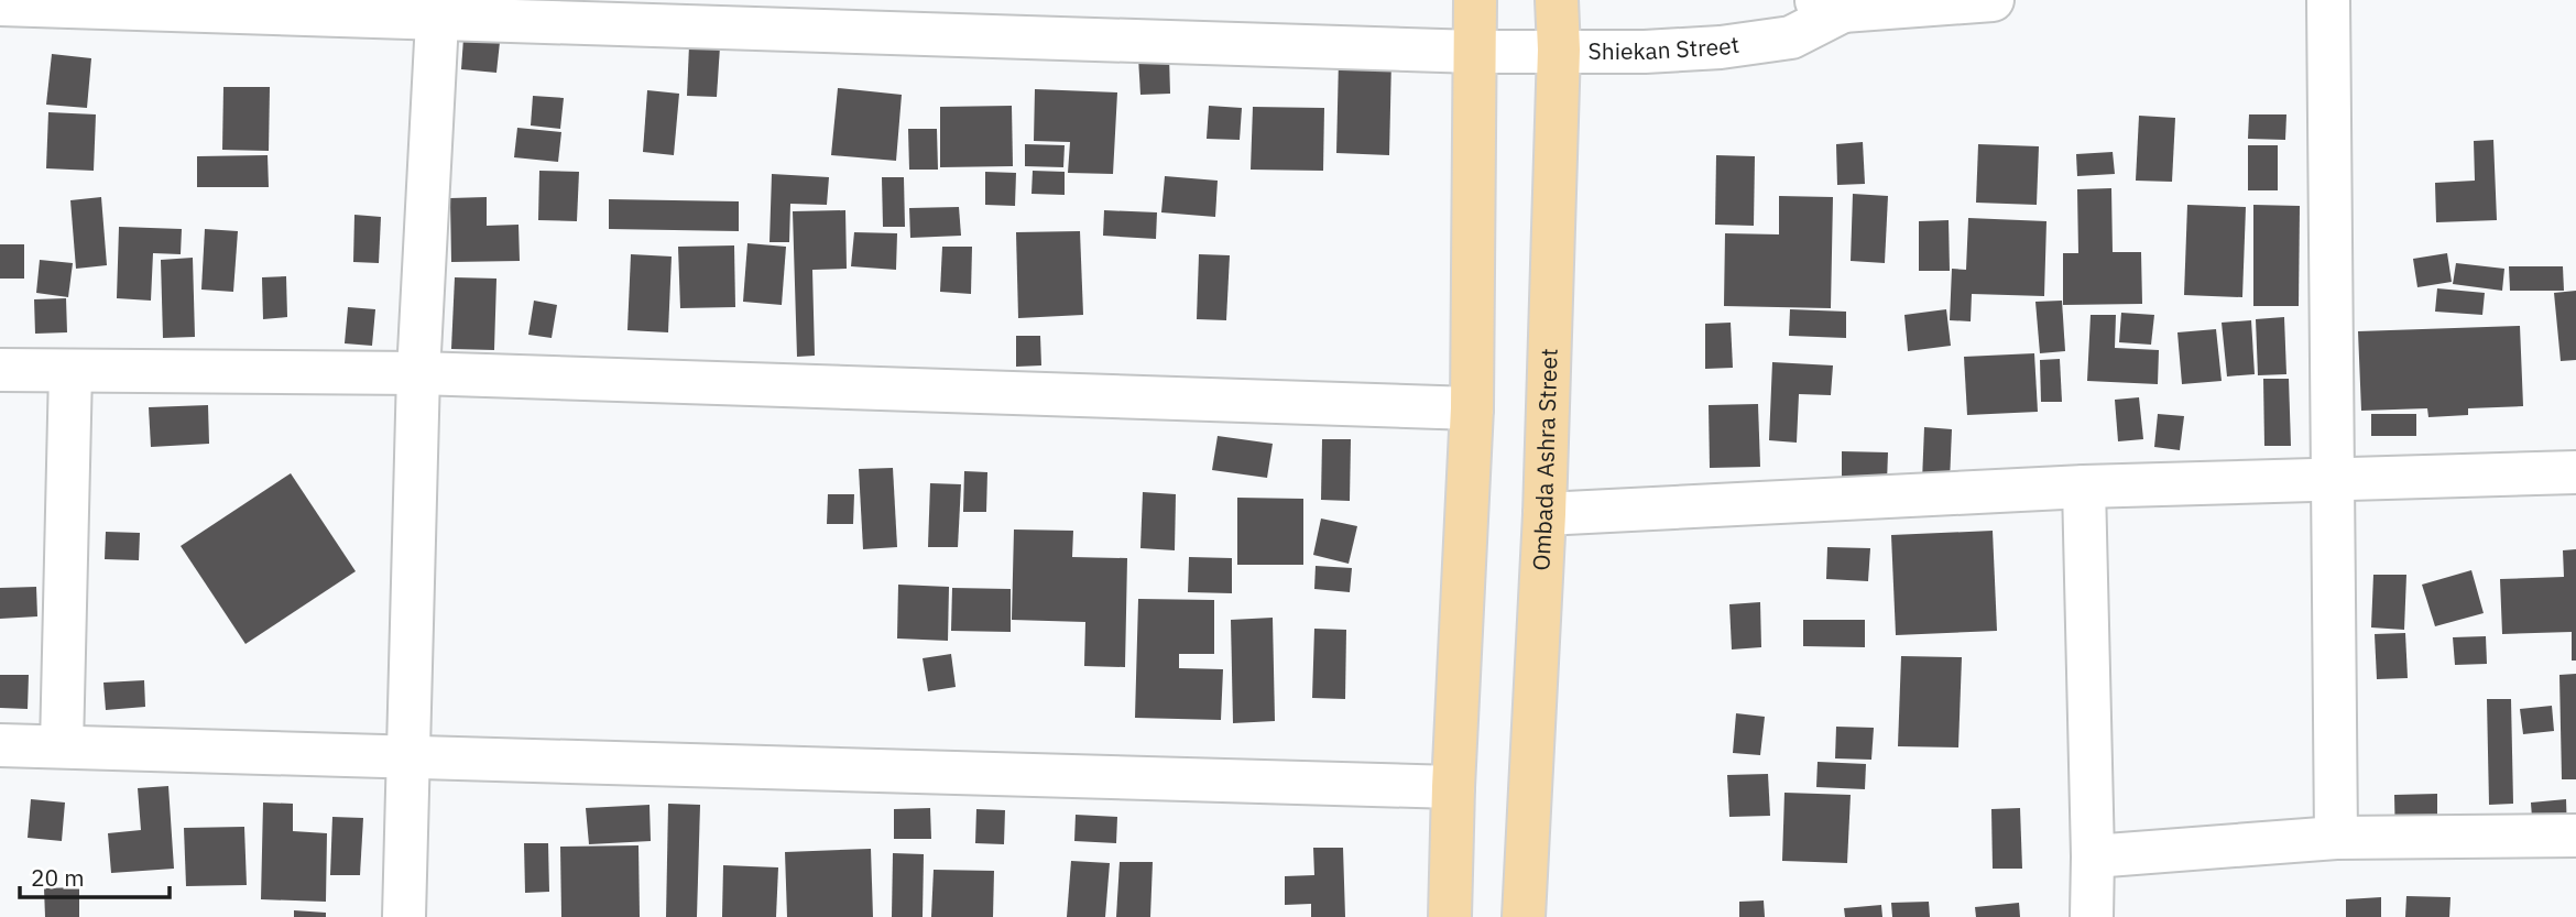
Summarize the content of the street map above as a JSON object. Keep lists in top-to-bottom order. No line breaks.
{"streets":{"main road":["Ombada Ashra Street"],"street":["Shiekan Street"]},"crossings":[["Shiekan Street","Ombada Ashra Street"]],"scale_bar":"20 m"}
